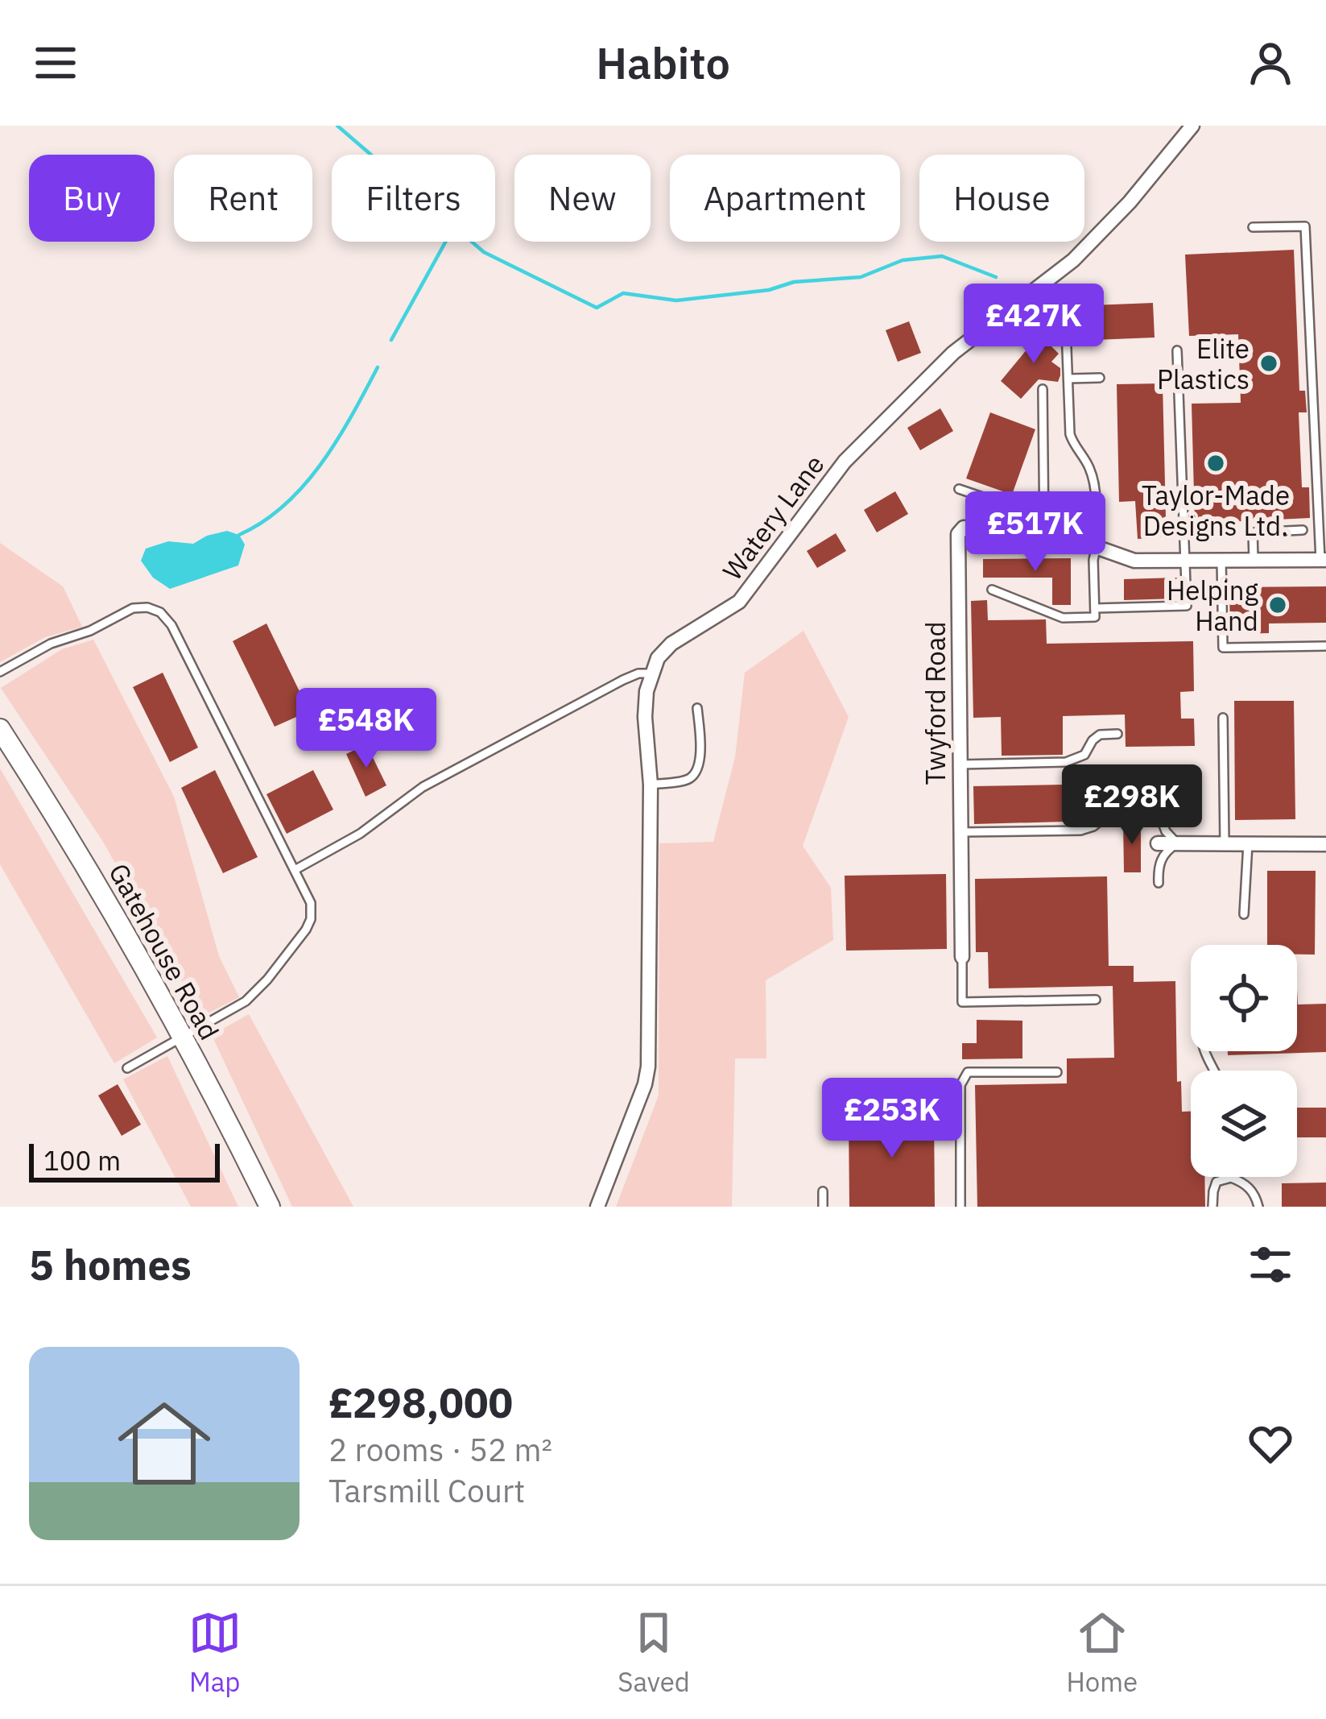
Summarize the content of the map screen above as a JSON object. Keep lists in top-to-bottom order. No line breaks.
{"streets":{"main road":["Gatehouse Road"],"street":["Watery Lane","Twyford Road"]},"places":["Elite Plastics","Taylor-Made Designs Ltd.","Helping Hand"],"scale_bar":"100 m","page":{"header":"Habito","chip":["Buy","Rent","Filters","New","Apartment","House"],"price":["£427K","£517K","£548K","£298K","£253K"],"scale":"100 m","heading":"5 homes","list":[{"name":"£298,000","note":"2 rooms · 52 m² · Tarsmill Court"}],"tabs":["Map","Saved","Home"]}}
